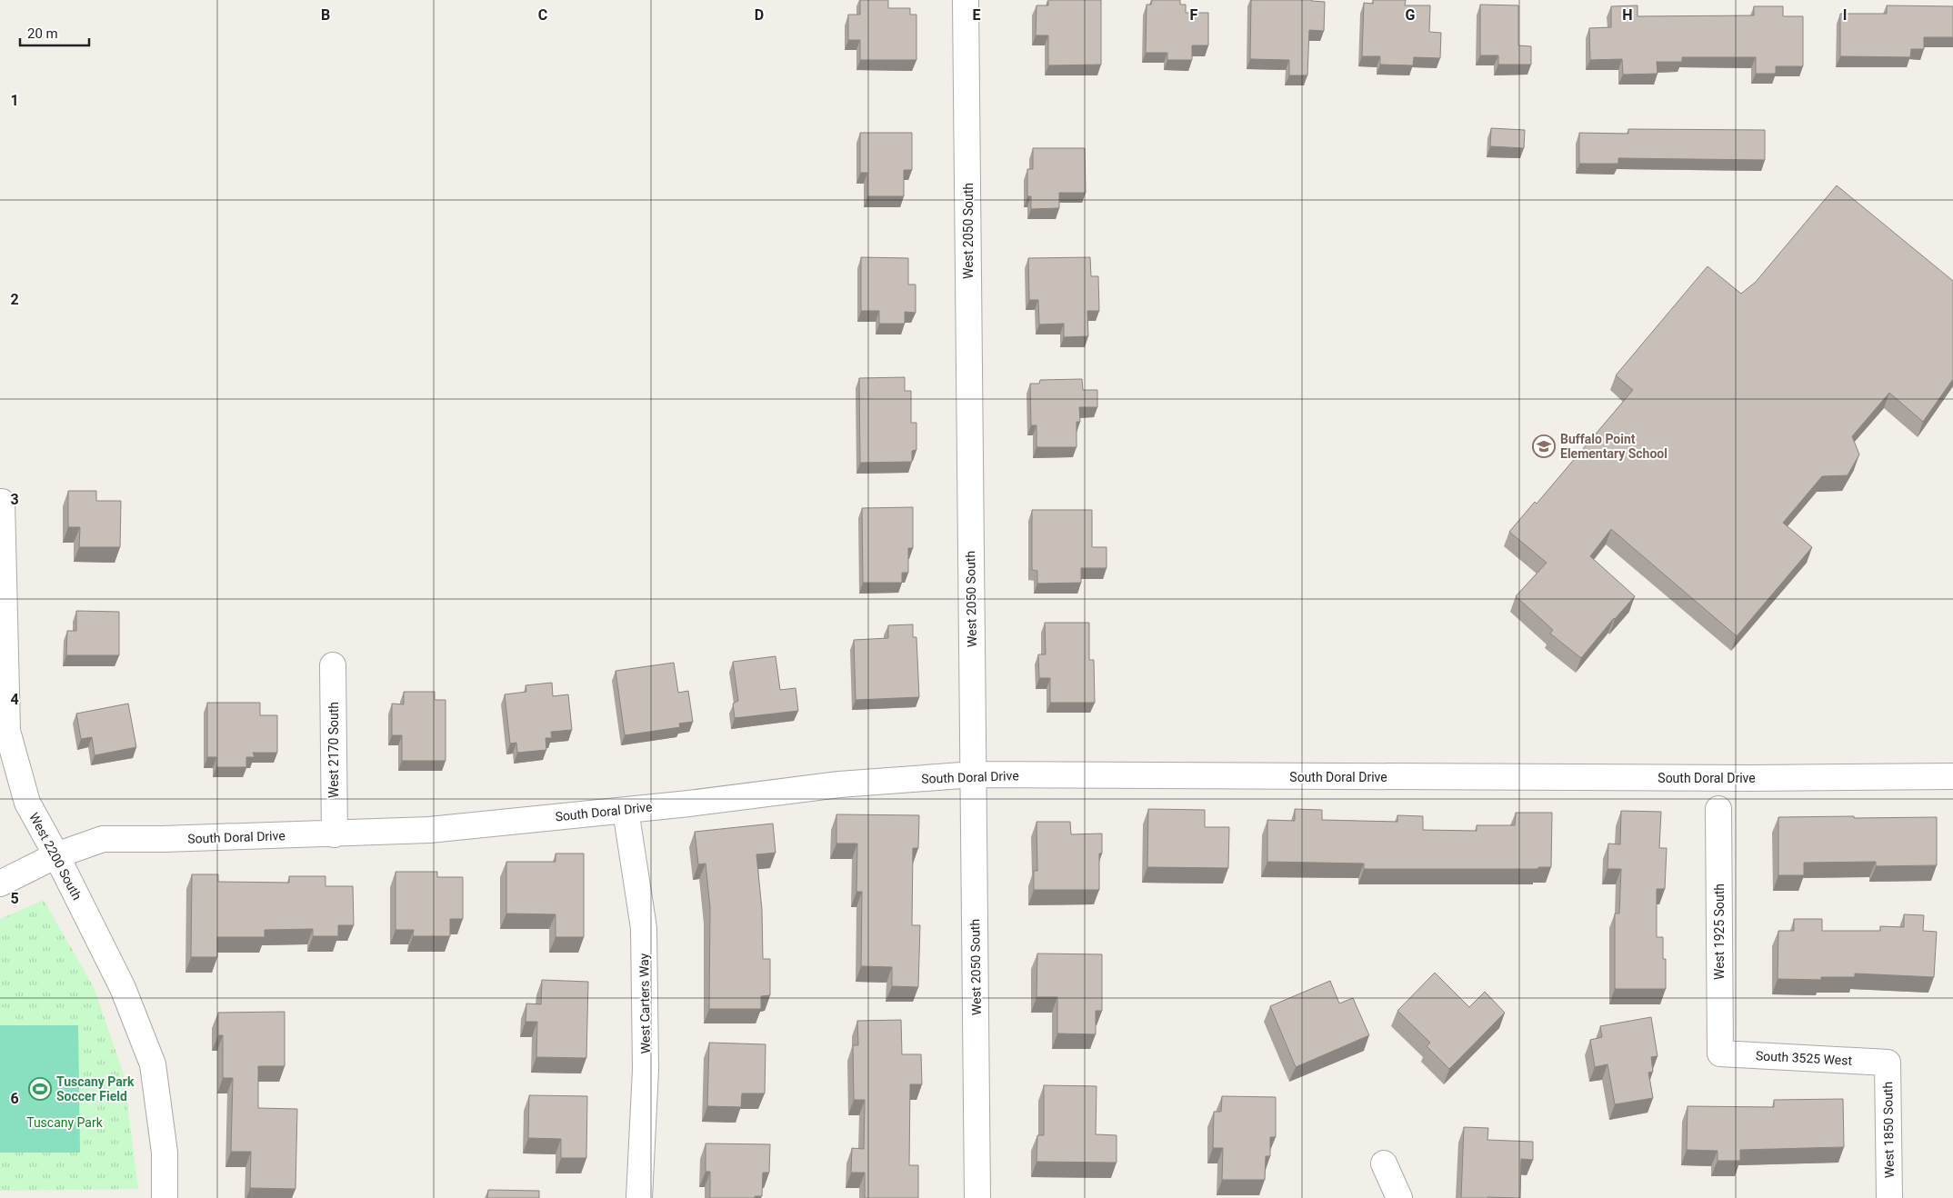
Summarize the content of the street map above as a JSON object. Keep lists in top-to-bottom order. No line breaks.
{"streets":{"street":["West 2050 South","West 2170 South","South Doral Drive","West 2200 South","West 1925 South","West Carters Way","South 3525 West","West 1850 South"]},"crossings":[["West 2050 South","South Doral Drive"],["West 2170 South","South Doral Drive"],["South Doral Drive","West 2200 South"],["South Doral Drive","West Carters Way"],["West 1925 South","South 3525 West"],["South 3525 West","West 1850 South"]],"parks":["Tuscany Park"],"places":{"school or university":["Buffalo Point Elementary School"],"sports":["Tuscany Park Soccer Field"]},"scale_bar":"20 m","grid":{"columns":["B","C","D","E","F","G","H","I"],"rows":["1","2","3","4","5","6"]}}
